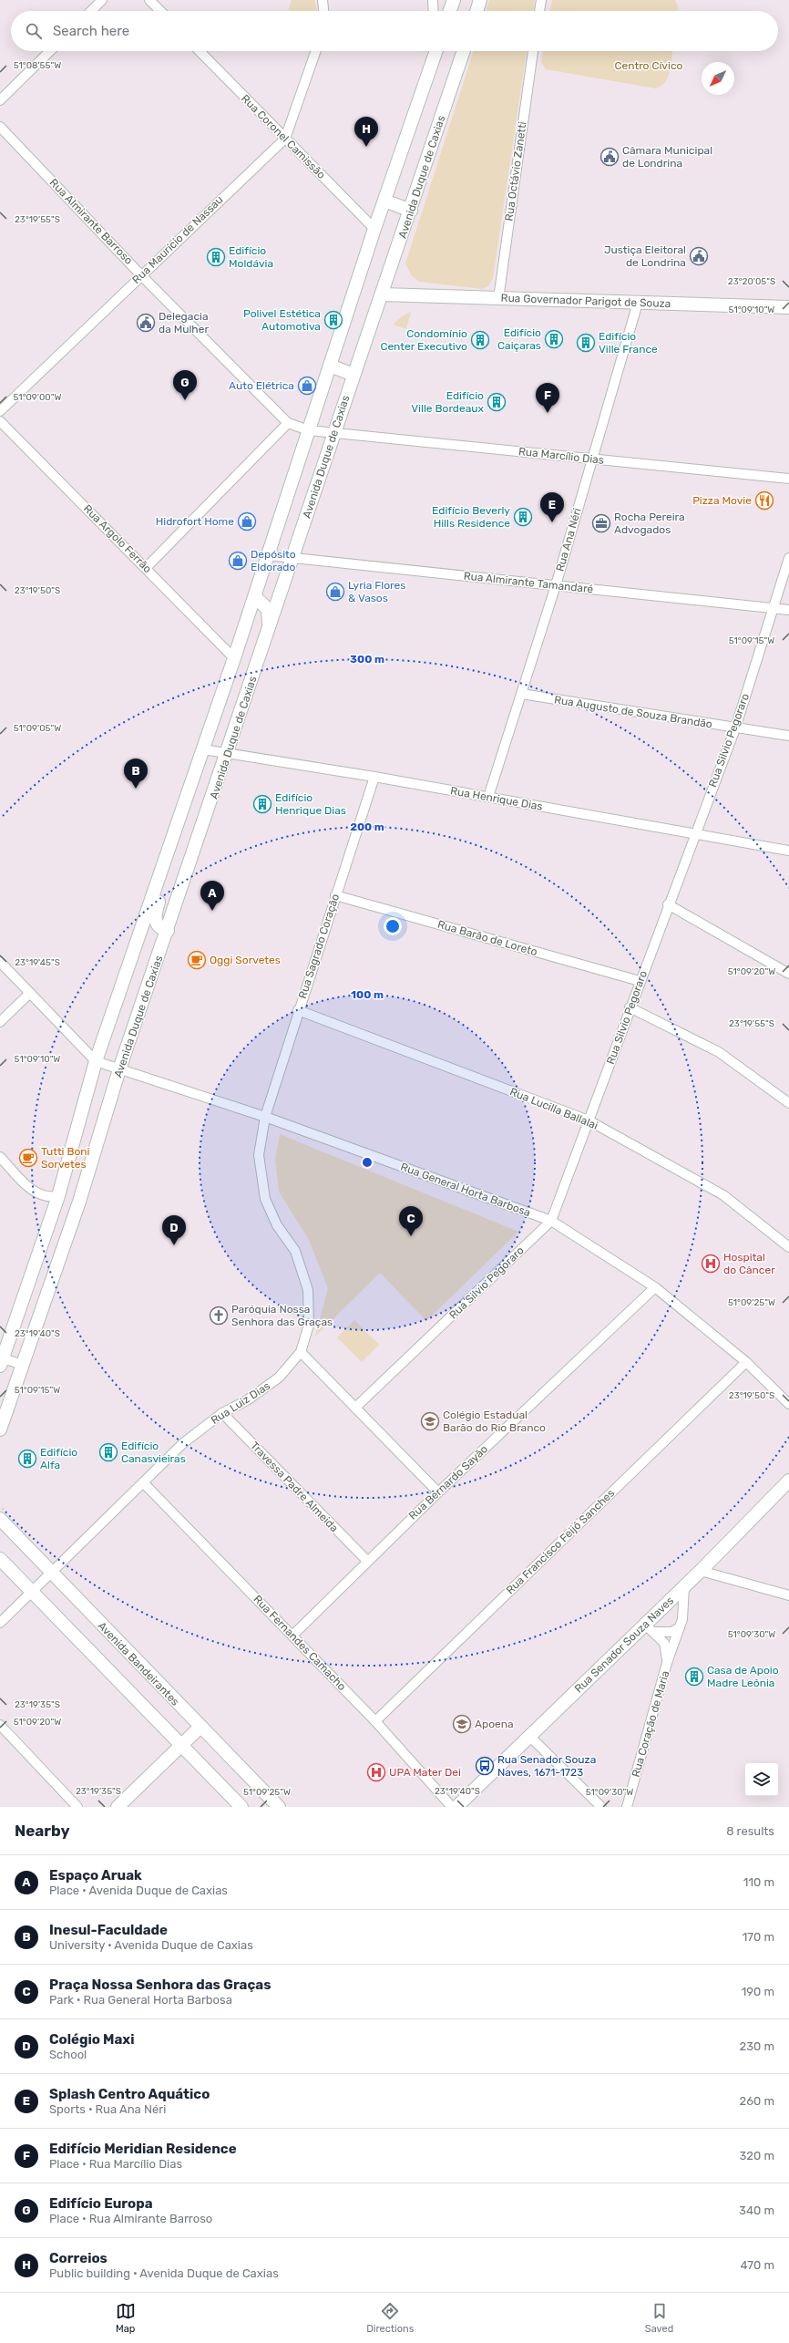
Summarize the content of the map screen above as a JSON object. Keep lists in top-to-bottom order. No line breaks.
{"streets":{"main road":["Avenida Duque de Caxias","Rua Governador Parigot de Souza","Rua Senador Souza Naves","Avenida Bandeirantes"],"street":["Rua Coronel Camissão","Rua Octávio Zanetti","Rua Almirante Barroso","Rua Maurício de Nassau","Rua Marcílio Dias","Rua Argolo Ferrão","Rua Ana Néri","Rua Almirante Tamandaré","Rua Augusto de Souza Brandão","Rua Silvio Pegoraro","Rua Henrique Dias","Rua Barão de Loreto","Rua Sagrado Coração","Rua Lucilla Ballalai","Rua General Horta Barbosa","Rua Luiz Dias","Rua Bernardo Sayão","Travessa Padre Almeida","Rua Francisco Feijó Sanches","Rua Fernandes Camacho","Rua Coração de Maria"]},"crossings":[["Rua Coronel Camissão","Rua Maurício de Nassau"],["Rua Octávio Zanetti","Rua Governador Parigot de Souza"],["Avenida Duque de Caxias","Rua Almirante Barroso"],["Avenida Duque de Caxias","Rua Governador Parigot de Souza"],["Avenida Duque de Caxias","Rua Marcílio Dias"],["Avenida Duque de Caxias","Rua Almirante Tamandaré"],["Avenida Duque de Caxias","Rua Henrique Dias"],["Avenida Duque de Caxias","Rua General Horta Barbosa"],["Rua Almirante Barroso","Rua Maurício de Nassau"],["Rua Almirante Barroso","Rua Marcílio Dias"],["Rua Governador Parigot de Souza","Rua Ana Néri"],["Rua Marcílio Dias","Rua Ana Néri"],["Rua Ana Néri","Rua Almirante Tamandaré"],["Rua Ana Néri","Rua Augusto de Souza Brandão"],["Rua Ana Néri","Rua Henrique Dias"],["Rua Almirante Tamandaré","Rua Silvio Pegoraro"],["Rua Augusto de Souza Brandão","Rua Silvio Pegoraro"],["Rua Silvio Pegoraro","Rua Henrique Dias"],["Rua Silvio Pegoraro","Rua Barão de Loreto"],["Rua Silvio Pegoraro","Rua Lucilla Ballalai"],["Rua Silvio Pegoraro","Rua General Horta Barbosa"],["Rua Henrique Dias","Rua Sagrado Coração"],["Rua Barão de Loreto","Rua Sagrado Coração"],["Rua Sagrado Coração","Rua Lucilla Ballalai"],["Rua Sagrado Coração","Rua General Horta Barbosa"],["Rua Sagrado Coração","Rua Luiz Dias"],["Rua General Horta Barbosa","Rua Luiz Dias"],["Rua General Horta Barbosa","Rua Bernardo Sayão"],["Rua General Horta Barbosa","Rua Francisco Feijó Sanches"],["Rua Luiz Dias","Travessa Padre Almeida"],["Rua Luiz Dias","Rua Fernandes Camacho"],["Rua Luiz Dias","Avenida Bandeirantes"],["Rua Bernardo Sayão","Travessa Padre Almeida"],["Rua Bernardo Sayão","Rua Fernandes Camacho"],["Rua Francisco Feijó Sanches","Rua Fernandes Camacho"],["Rua Senador Souza Naves","Rua Coração de Maria"]],"parks":["Centro Cívico"],"places":{"public building":["Câmara Municipal de Londrina","Justiça Eleitoral de Londrina","Delegacia da Mulher"],"building":["Edifício Moldávia","Polivel Estética Automotiva","Edifício Caiçaras","Condomínio Center Executivo","Edifício Ville France","Edifício Ville Bordeaux","Edifício Beverly Hills Residence","Edifício Henrique Dias","Edifício Canasvieiras","Edifício Alfa","Casa de Apoio Madre Leônia"],"shop":["Auto Elétrica","Hidrofort Home","Depósito Eldorado","Lyria Flores & Vasos"],"restaurant":["Pizza Movie"],"office":["Rocha Pereira Advogados"],"cafe":["Oggi Sorvetes","Tutti Boni Sorvetes"],"hospital":["Hospital do Câncer","UPA Mater Dei"],"church":["Paróquia Nossa Senhora das Graças"],"school or university":["Colégio Estadual Barão do Rio Branco","Apoena"],"bus stop":["Rua Senador Souza Naves, 1671-1723"]},"north":"bottom left","page":{"search":"Search here","pins":["H","G","F","E","B","A","C","D"],"heading":["Nearby","8 results"],"list":[{"mark":"A","name":"Espaço Aruak","note":"Place · Avenida Duque de Caxias","value":"110 m"},{"mark":"B","name":"Inesul-Faculdade","note":"University · Avenida Duque de Caxias","value":"170 m"},{"mark":"C","name":"Praça Nossa Senhora das Graças","note":"Park · Rua General Horta Barbosa","value":"190 m"},{"mark":"D","name":"Colégio Maxi","note":"School","value":"230 m"},{"mark":"E","name":"Splash Centro Aquático","note":"Sports · Rua Ana Néri","value":"260 m"},{"mark":"F","name":"Edifício Meridian Residence","note":"Place · Rua Marcílio Dias","value":"320 m"},{"mark":"G","name":"Edifício Europa","note":"Place · Rua Almirante Barroso","value":"340 m"},{"mark":"H","name":"Correios","note":"Public building · Avenida Duque de Caxias","value":"470 m"}],"nav":["Map","Directions","Saved"]},"coordinates":["51°08'55\"W","23°19'55\"S","23°20'05\"S","51°09'10\"W","51°09'00\"W","23°19'50\"S","51°09'15\"W","51°09'05\"W","23°19'45\"S","51°09'20\"W","51°09'25\"W","23°19'40\"S","51°09'30\"W","23°19'35\"S"],"rings":["300 m","200 m","100 m"]}
